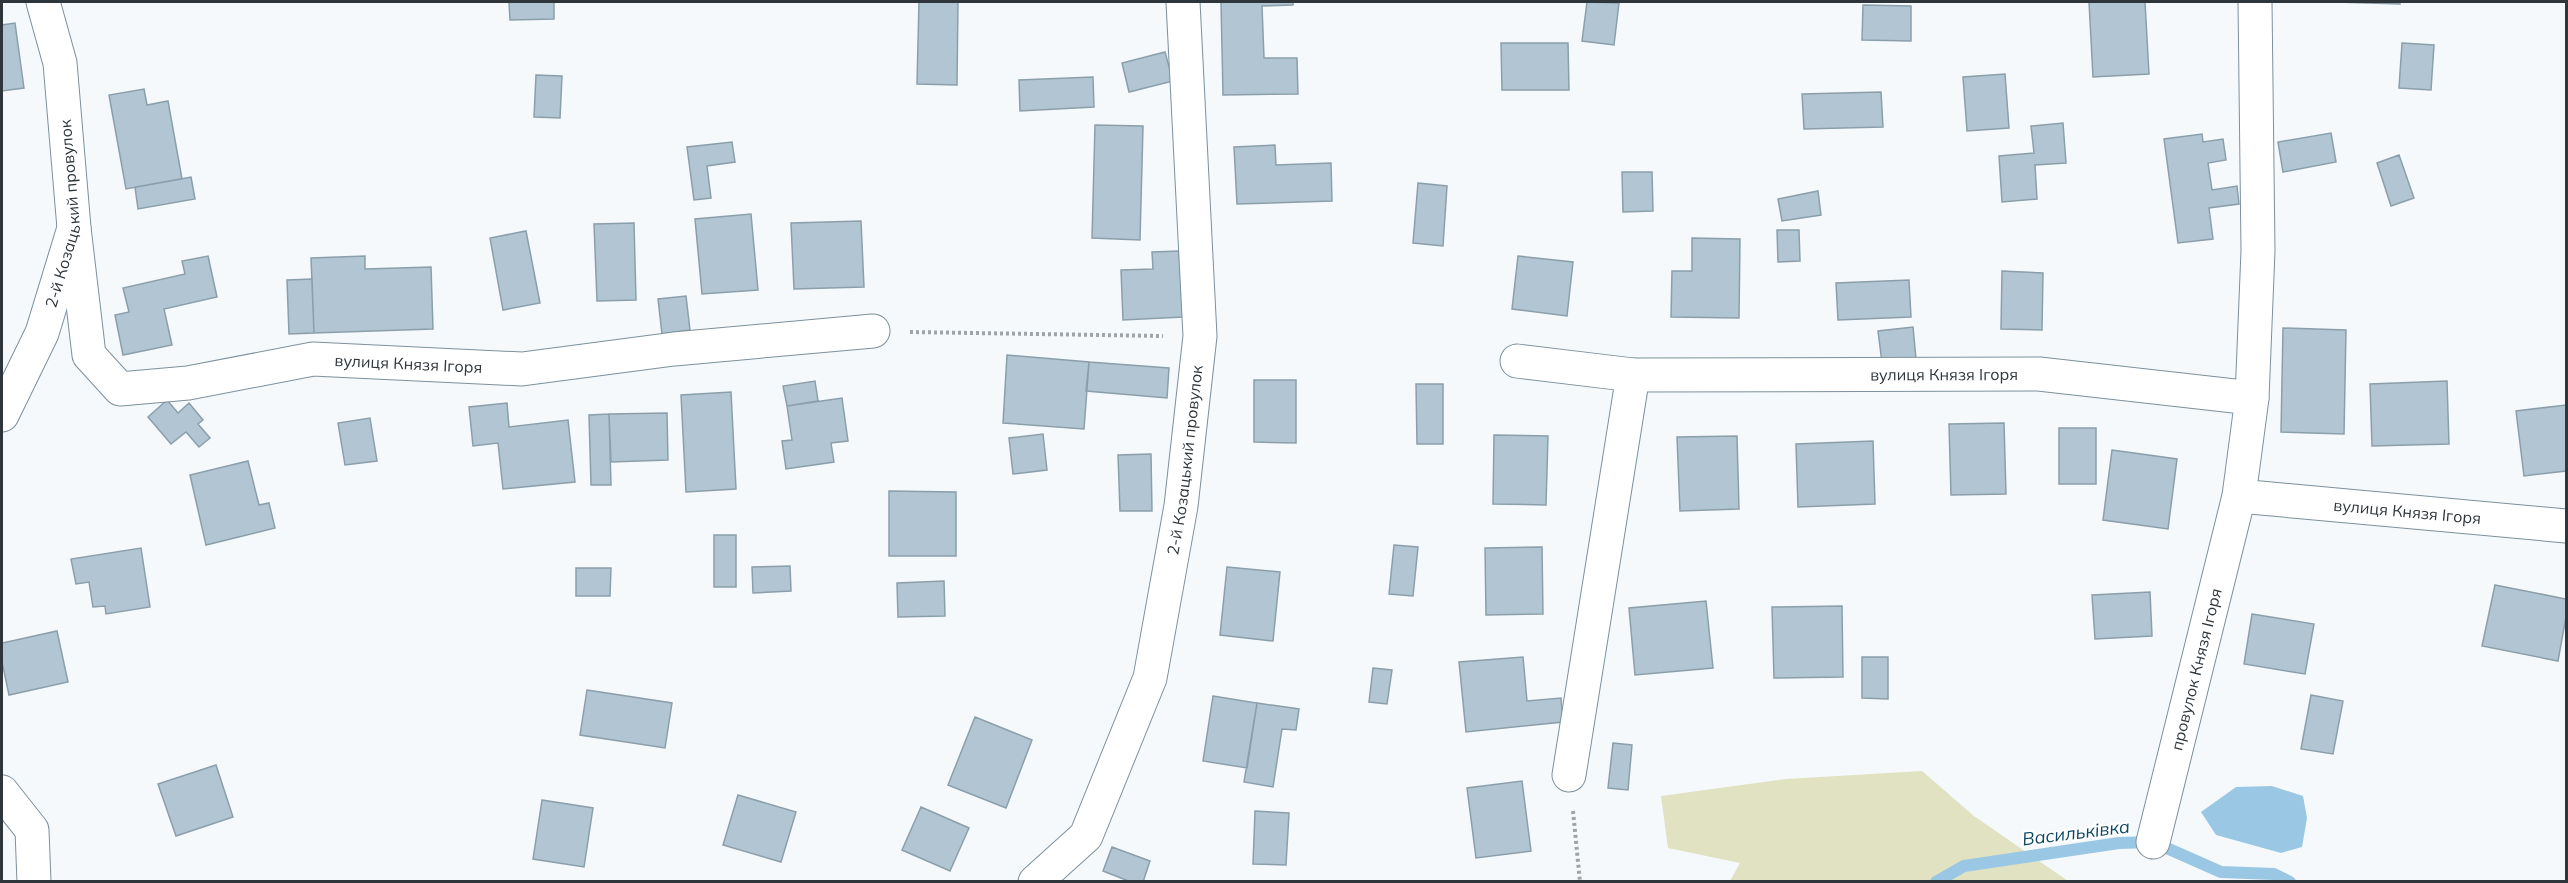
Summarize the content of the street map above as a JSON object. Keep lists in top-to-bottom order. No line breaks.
{"streets":{"street":["2-й Козацький провулок","вулиця Князя Ігоря","провулок Князя Ігоря"]},"crossings":[["2-й Козацький провулок","вулиця Князя Ігоря"],["вулиця Князя Ігоря","провулок Князя Ігоря"]],"water":["Васильківка"]}
